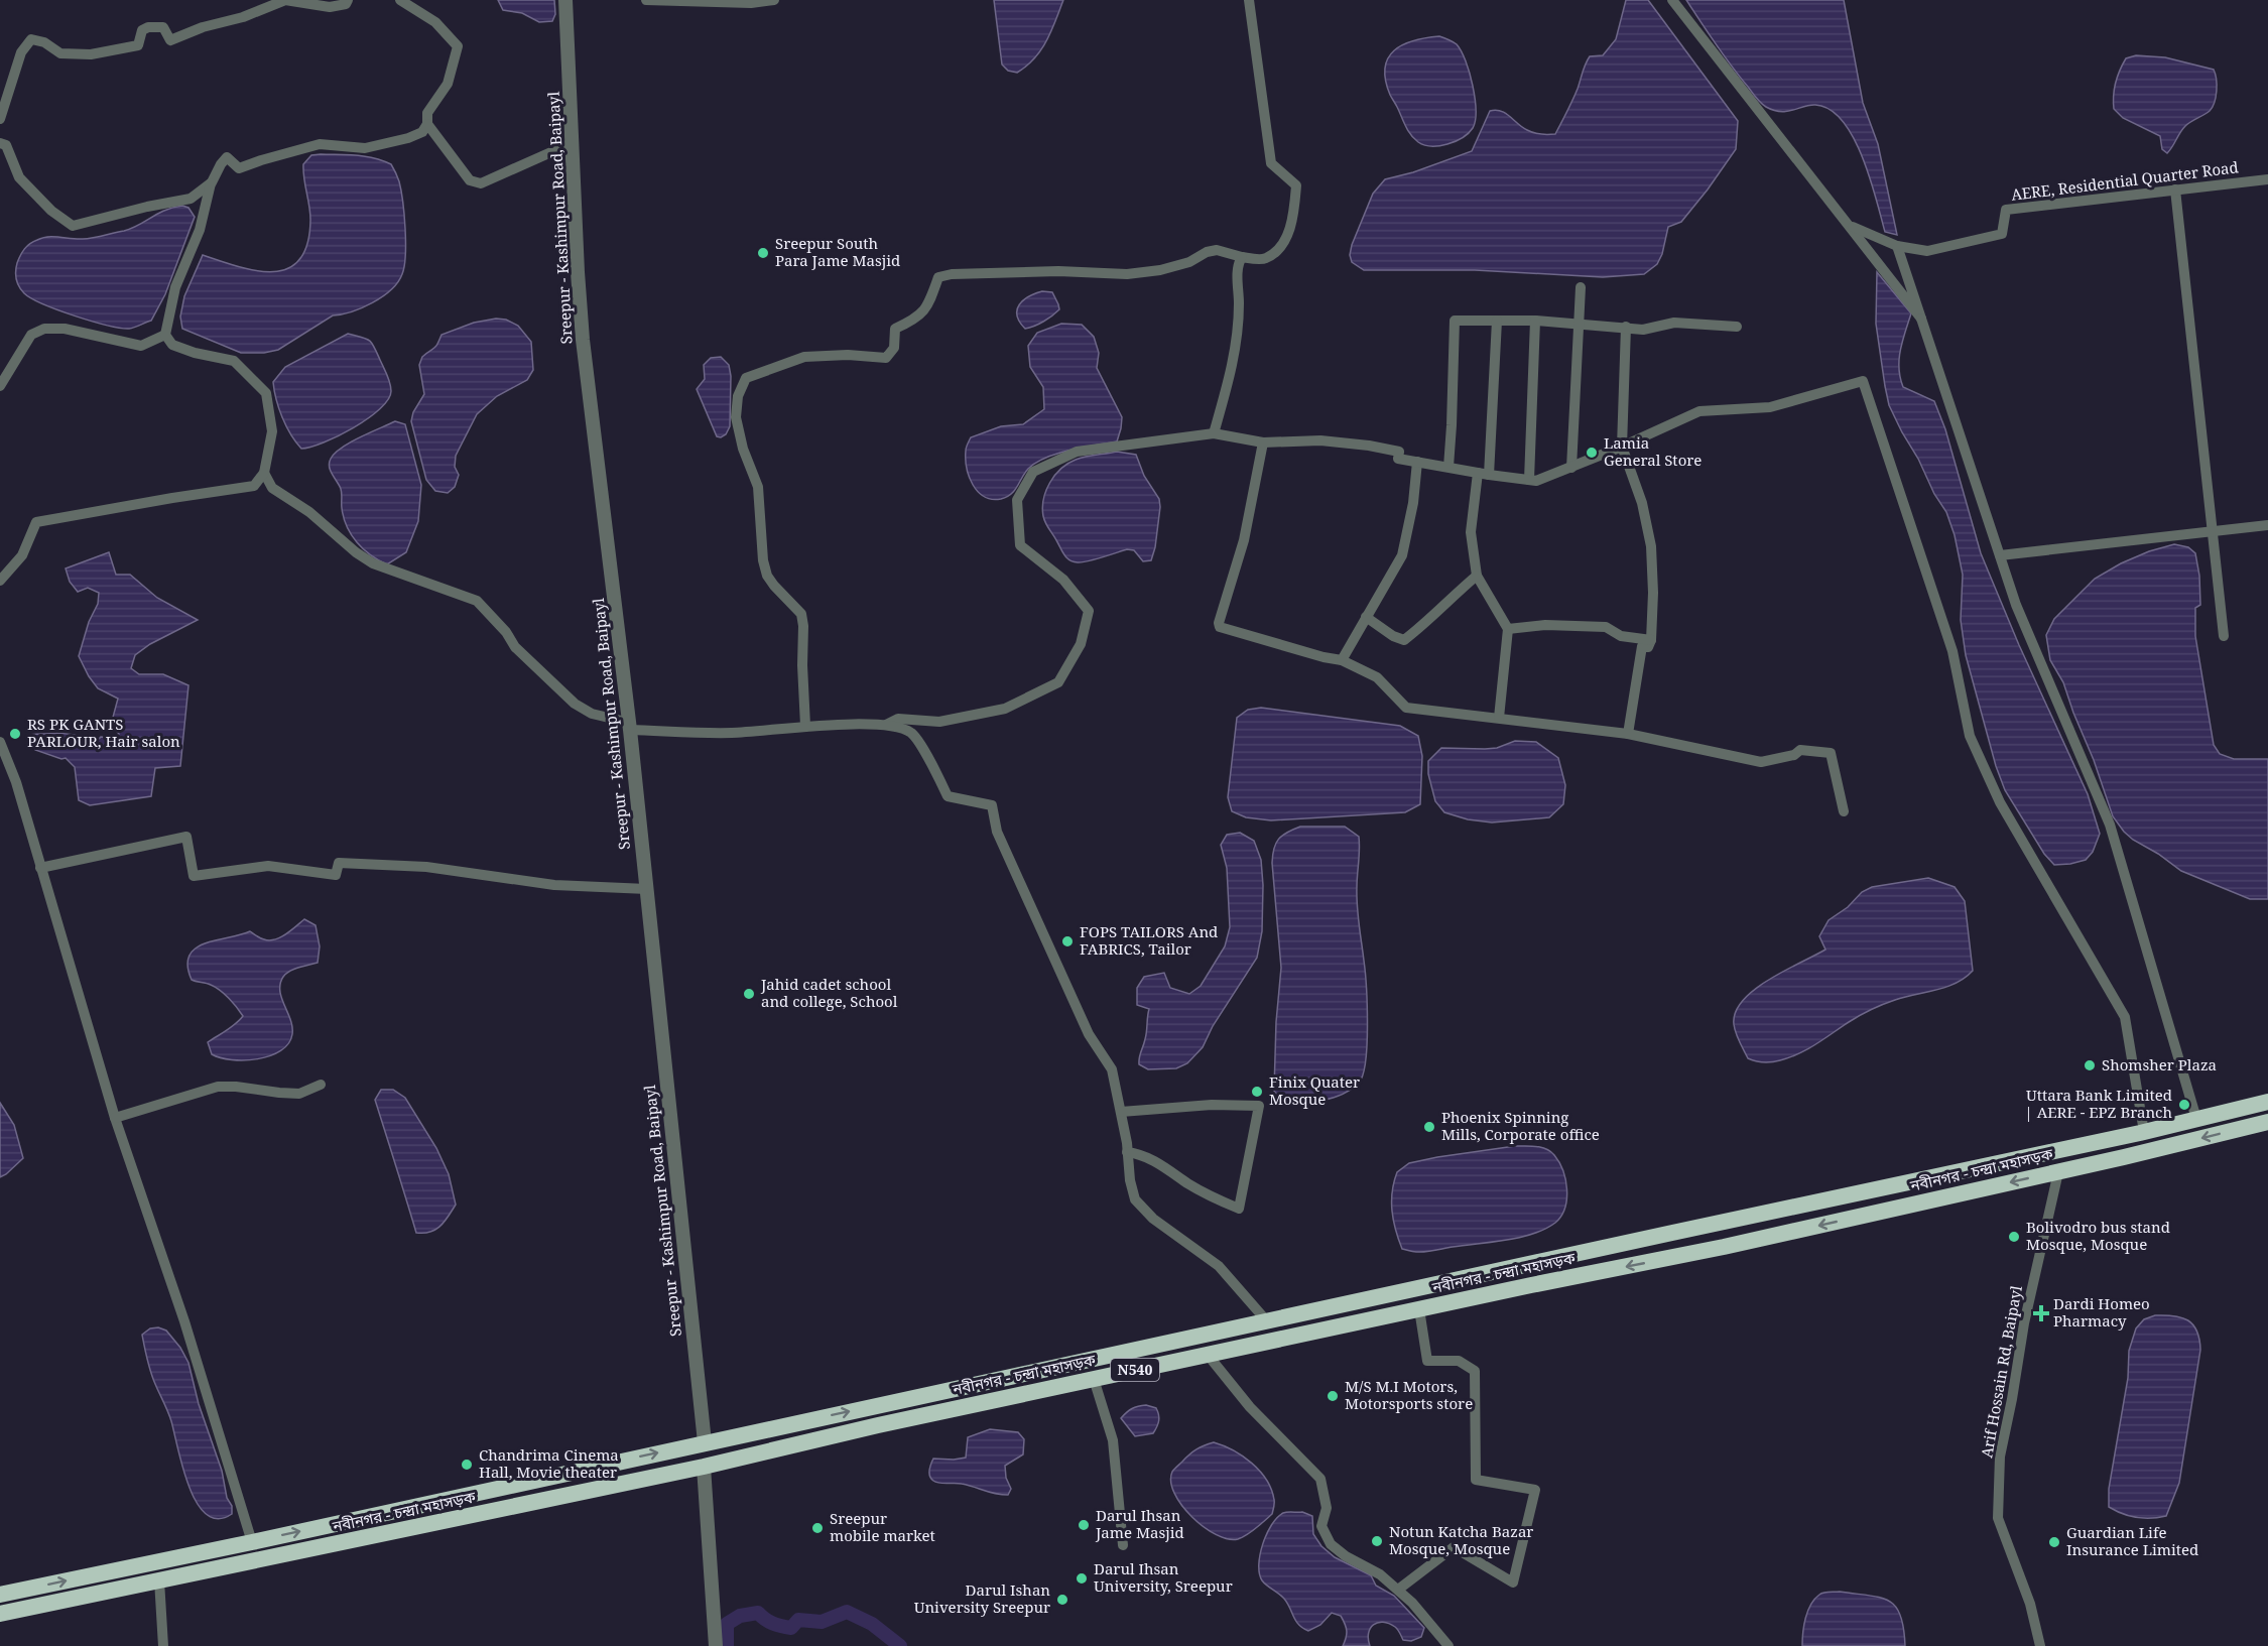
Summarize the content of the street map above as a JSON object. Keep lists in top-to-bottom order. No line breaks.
{"streets":{"highway":["নবীনগর - চন্দ্রা মহাসড়ক","N540"],"street":["AERE, Residential Quarter Road","Sreepur - Kashimpur Road, Baipayl","Arif Hossain Rd, Baipayl"]},"crossings":[["Sreepur - Kashimpur Road, Baipayl","নবীনগর - চন্দ্রা মহাসড়ক"],["নবীনগর - চন্দ্রা মহাসড়ক","Arif Hossain Rd, Baipayl"]],"places":{"other":["Sreepur South Para Jame Masjid","Lamia General Store","RS PK GANTS PARLOUR, Hair salon","FOPS TAILORS And FABRICS, Tailor","Jahid cadet school and college, School","Shomsher Plaza","Finix Quater Mosque","Uttara Bank Limited | AERE - EPZ Branch","Phoenix Spinning Mills, Corporate office","Bolivodro bus stand Mosque, Mosque","M/S M.I Motors, Motorsports store","Chandrima Cinema Hall, Movie theater","Darul Ihsan Jame Masjid","Sreepur mobile market","Notun Katcha Bazar Mosque, Mosque","Guardian Life Insurance Limited","Darul Ihsan University, Sreepur","Darul Ishan University Sreepur"],"health":["Dardi Homeo Pharmacy"]}}
